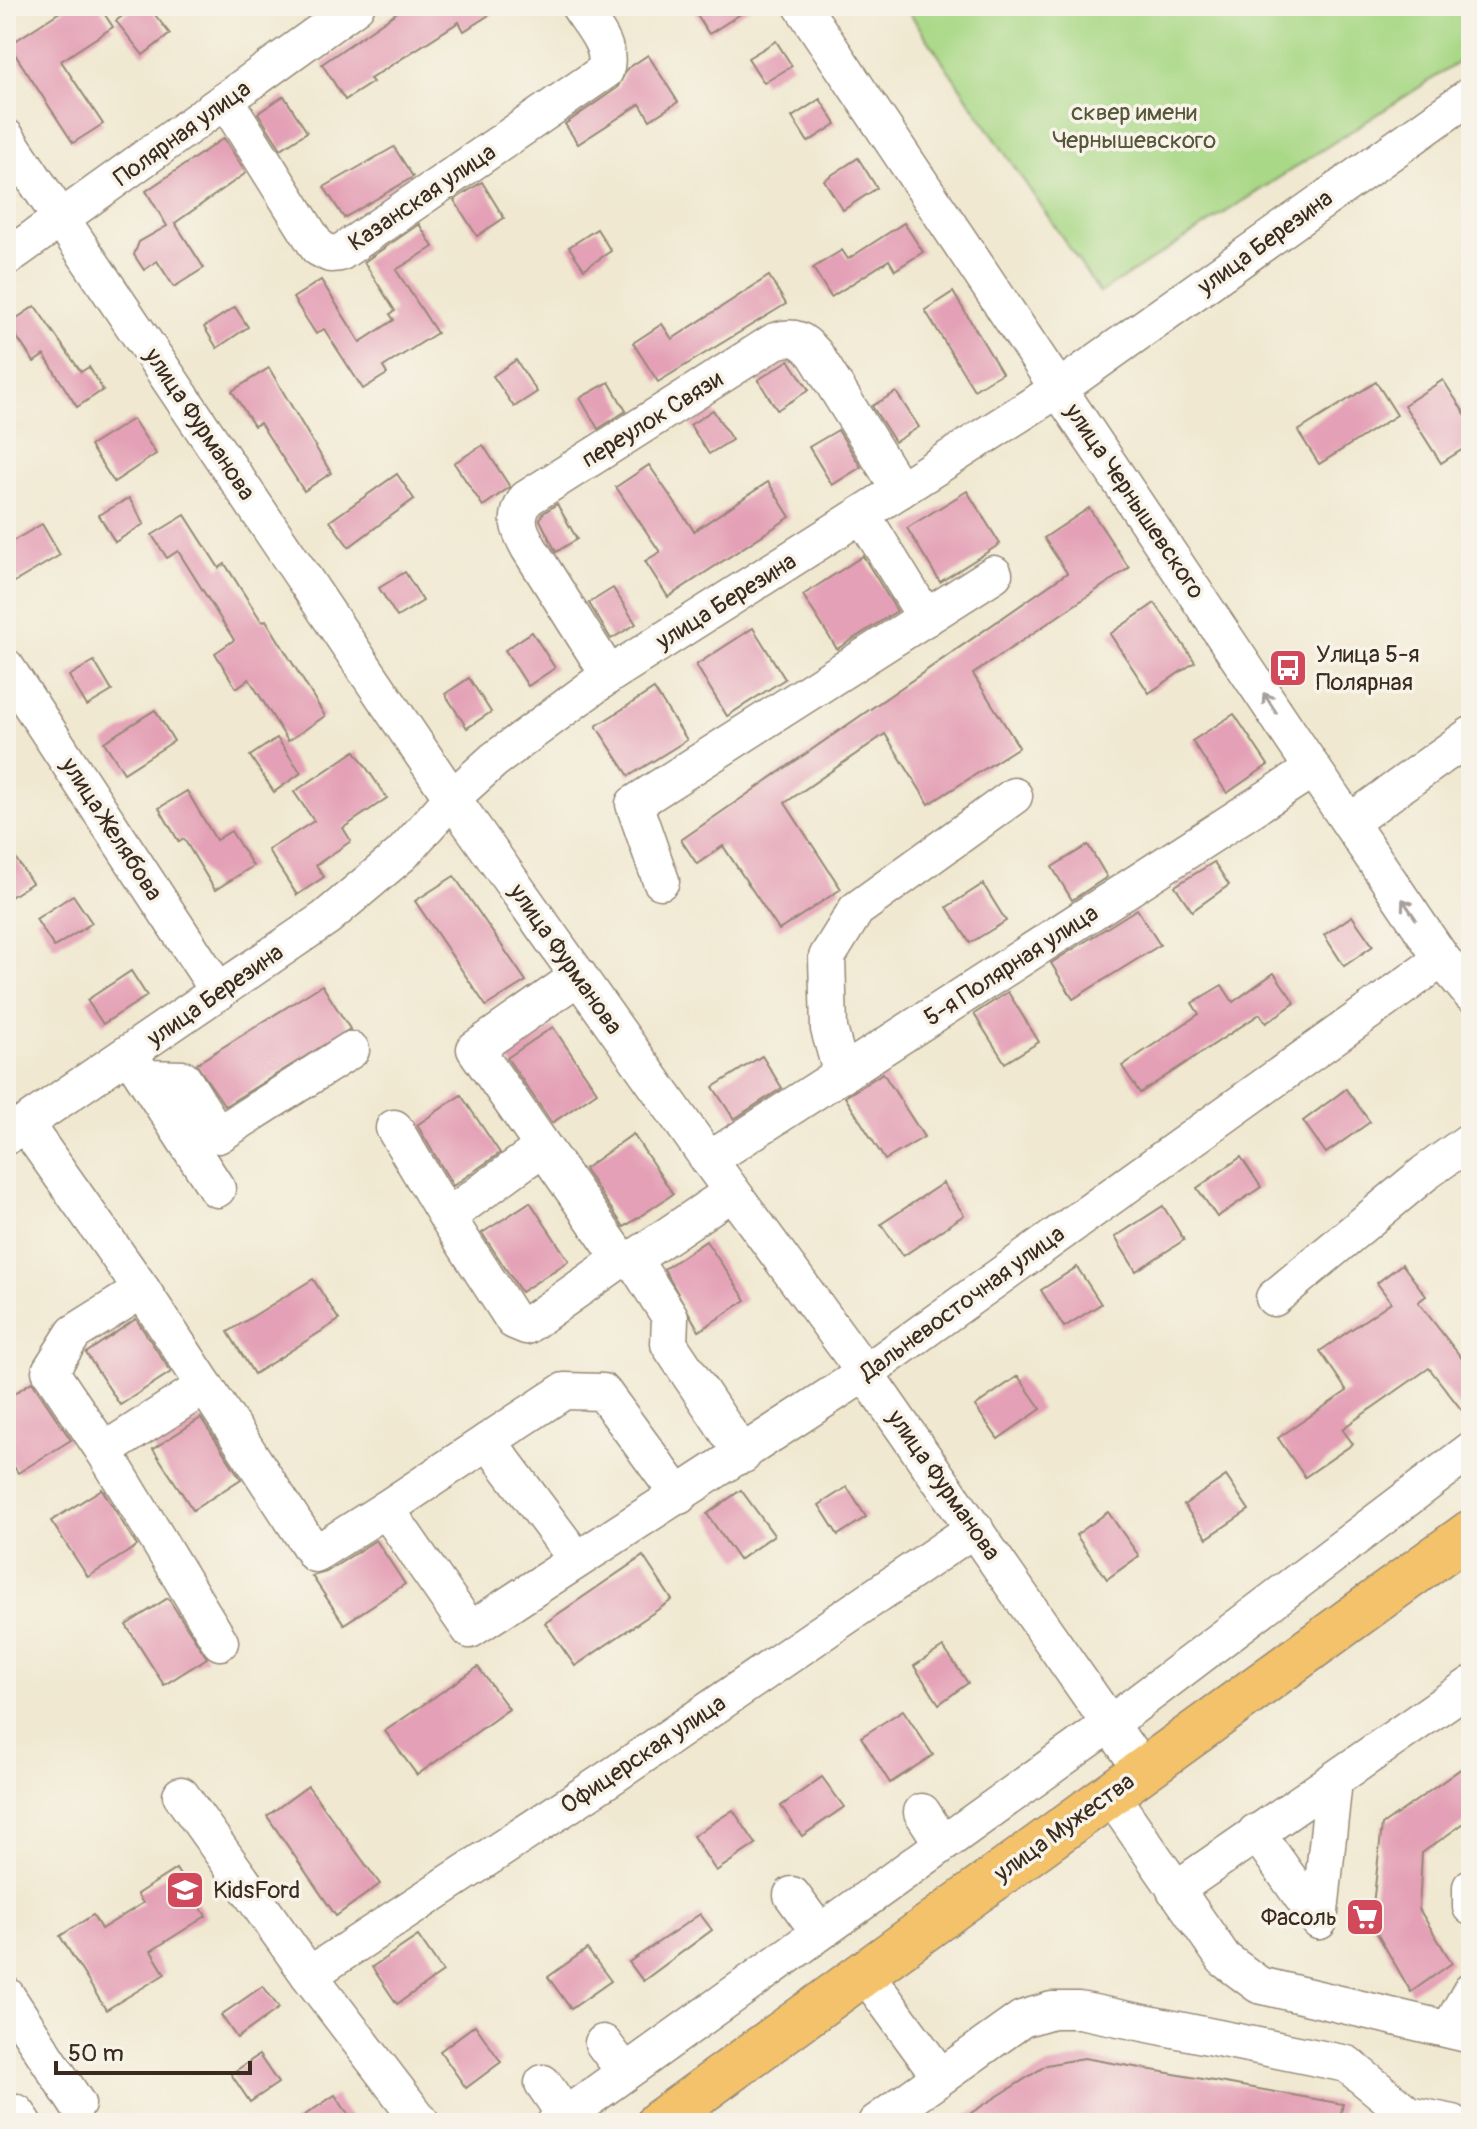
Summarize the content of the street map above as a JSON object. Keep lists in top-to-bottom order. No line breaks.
{"streets":{"main road":["улица Мужества"],"street":["Полярная улица","Казанская улица","улица Березина","переулок Связи","улица Фурманова","улица Чернышевского","улица Желябова","5-я Полярная улица","Дальневосточная улица","Офицерская улица"]},"crossings":[["Полярная улица","Казанская улица"],["Полярная улица","улица Фурманова"],["улица Березина","переулок Связи"],["улица Березина","улица Фурманова"],["улица Березина","улица Чернышевского"],["улица Березина","улица Желябова"],["улица Фурманова","5-я Полярная улица"],["улица Фурманова","Дальневосточная улица"],["улица Фурманова","Офицерская улица"],["улица Фурманова","улица Мужества"],["улица Чернышевского","5-я Полярная улица"],["улица Чернышевского","Дальневосточная улица"]],"one_way":["улица Чернышевского"],"parks":["сквер имени Чернышевского"],"places":{"bus stop":["Улица 5-я Полярная"],"school or university":["KidsFord"],"supermarket":["Фасоль"]},"scale_bar":"50 m"}
